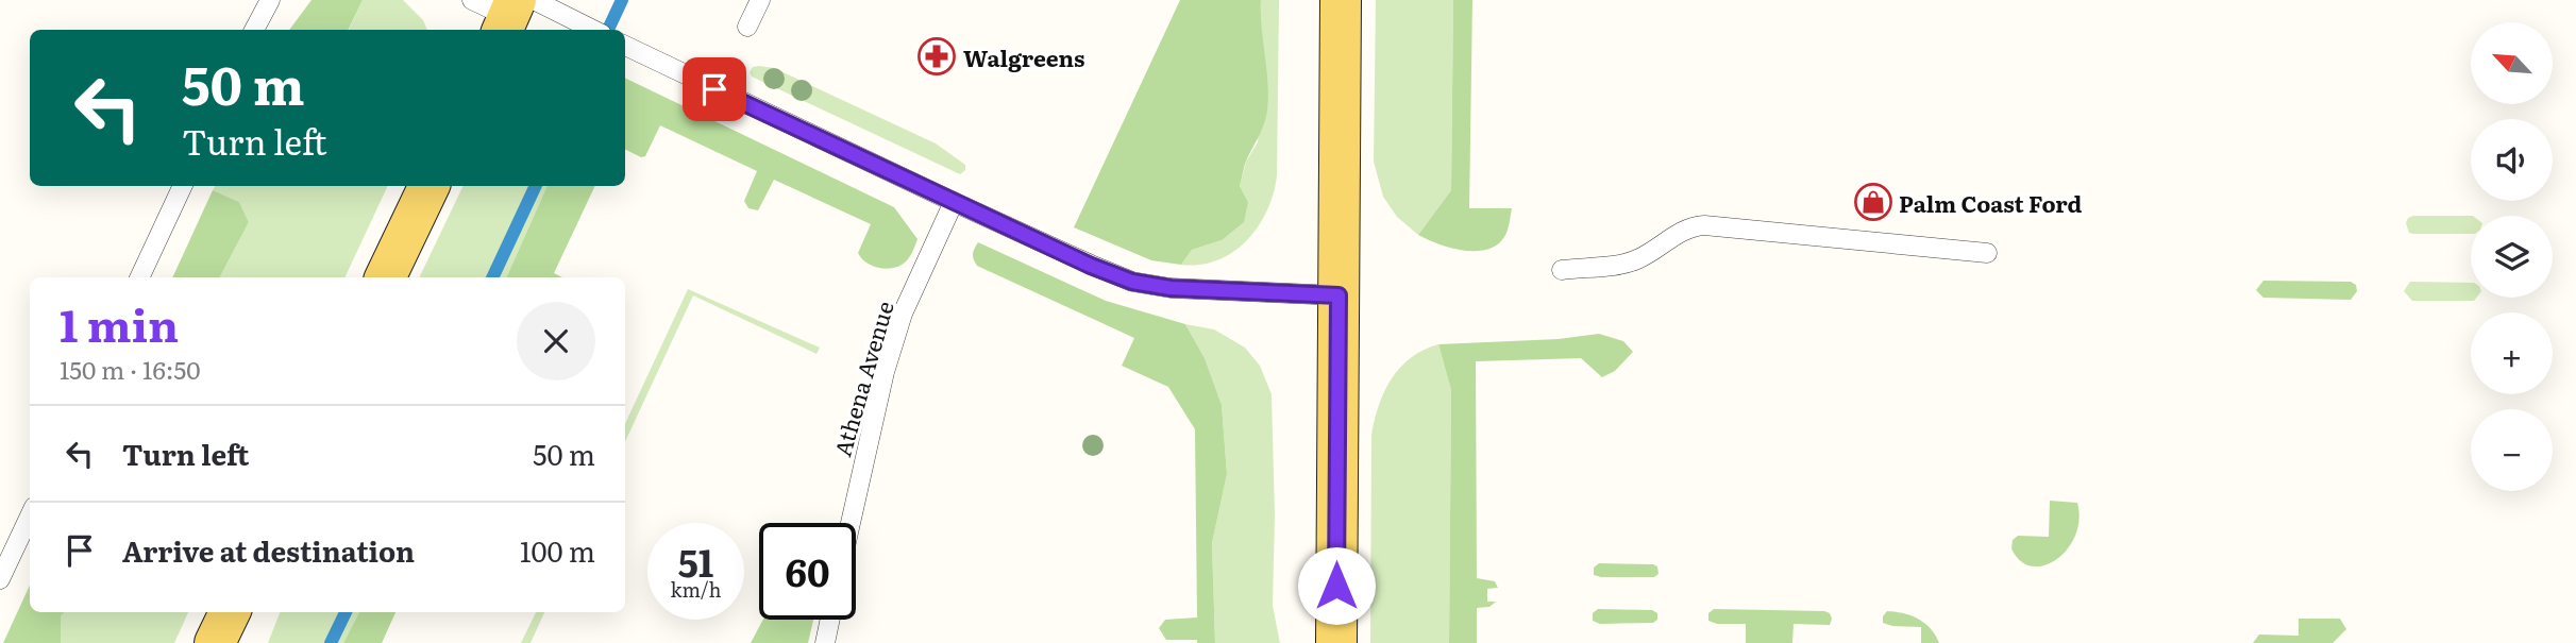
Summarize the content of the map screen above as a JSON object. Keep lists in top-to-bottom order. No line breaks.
{"streets":{"lane":["Athena Avenue"]},"places":{"pharmacy":["Walgreens"],"shop":["Palm Coast Ford"]},"north":"top left","page":{"map_buttons":["+","−"],"turn":["50 m","Turn left"],"heading":["1 min","150 m · 16:50"],"list":[{"name":"Turn left","value":"50 m"},{"name":"Arrive at destination","value":"100 m"}],"speed":"51 km/h","limit":"60"}}
